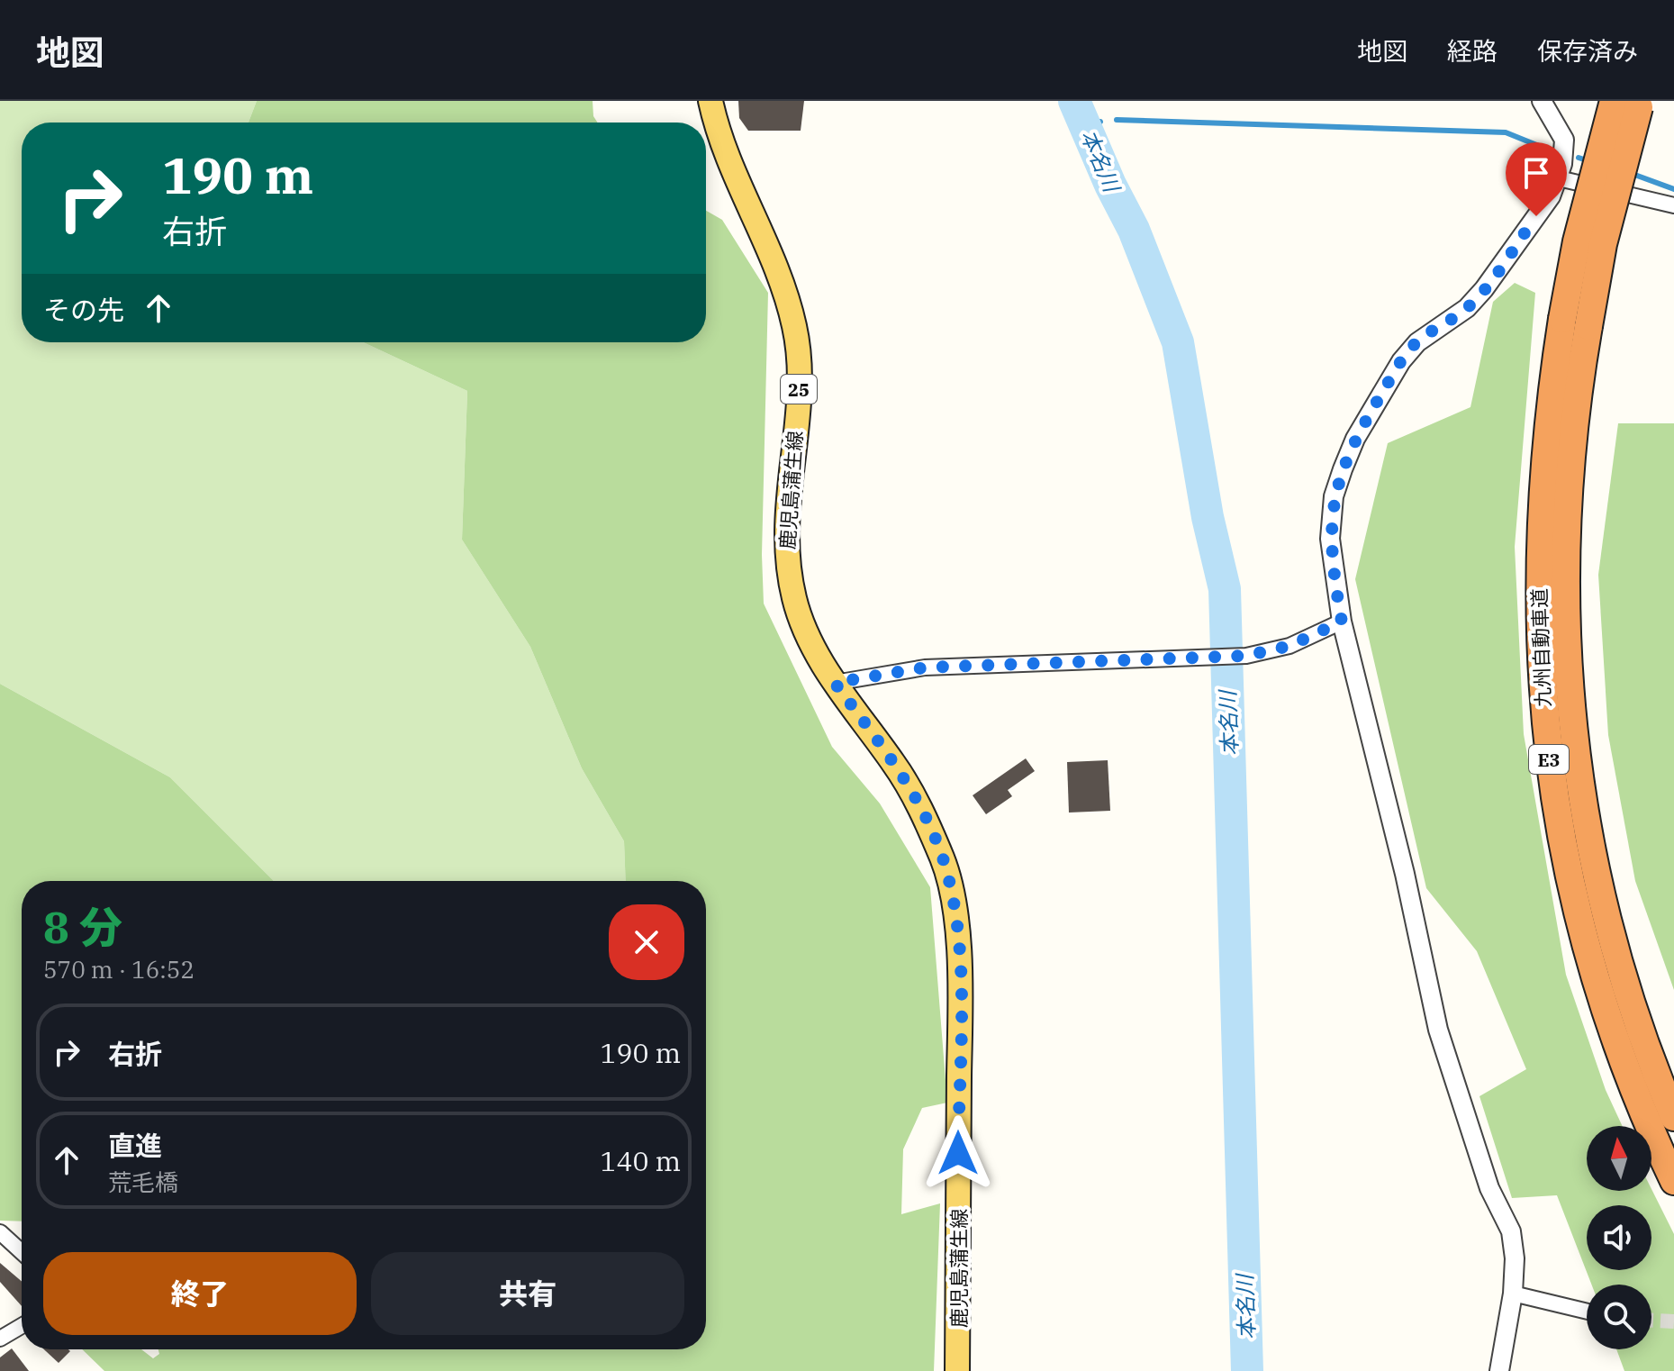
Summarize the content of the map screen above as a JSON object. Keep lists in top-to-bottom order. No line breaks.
{"streets":{"highway":["九州自動車道","E3"],"main road":["25","鹿児島蒲生線"]},"water":["本名川"],"north":"top","page":{"header":"地図","nav":["地図","経路","保存済み"],"turn":["190 m","右折"],"then":"その先","heading":["8 分","570 m · 16:52"],"list":[{"name":"右折","value":"190 m"},{"name":"直進","note":"荒毛橋","value":"140 m"}],"buttons":["終了","共有"]}}
